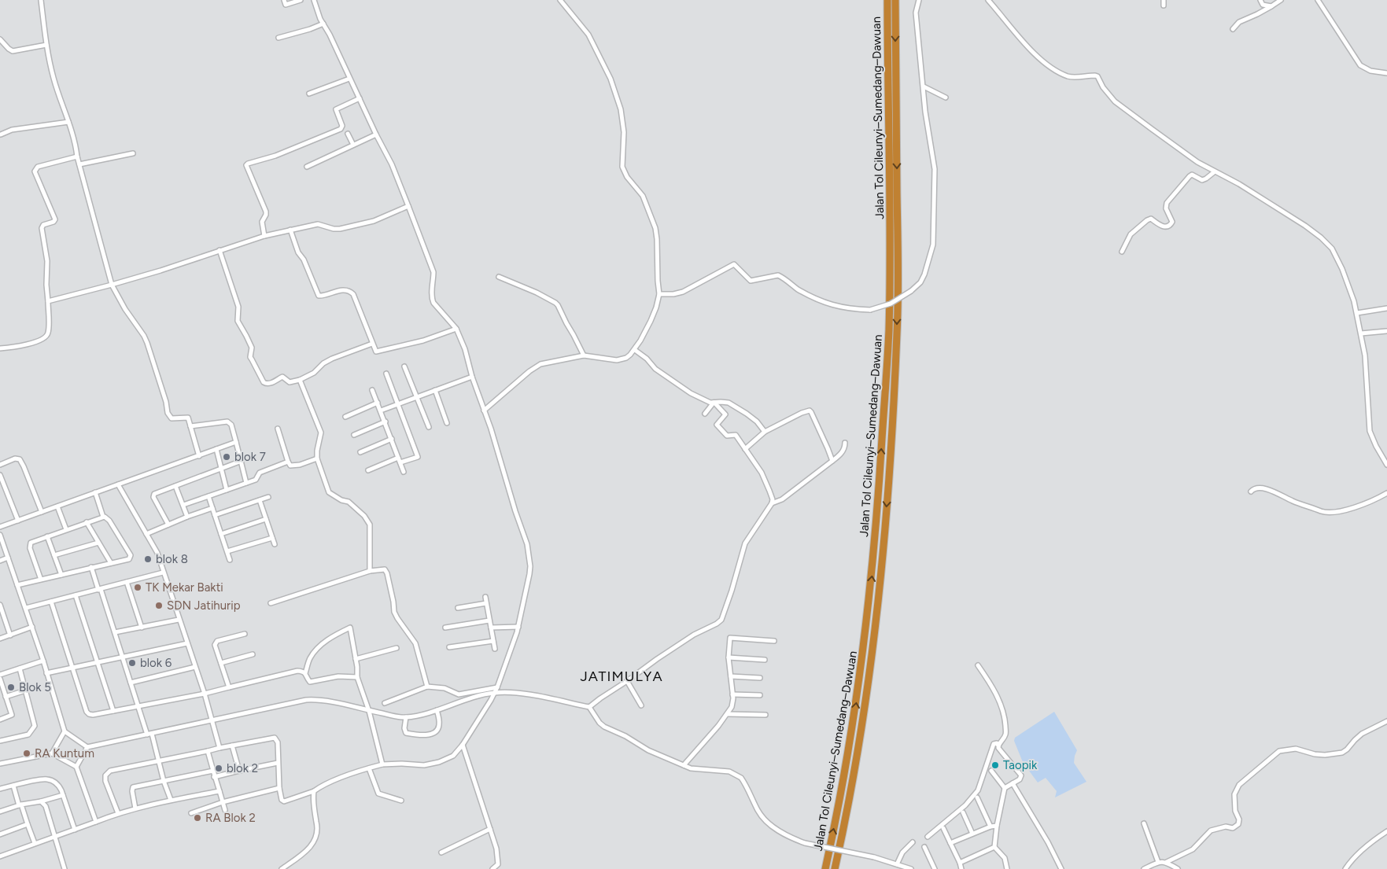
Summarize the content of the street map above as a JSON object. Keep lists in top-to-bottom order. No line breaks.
{"streets":{"highway":["Jalan Tol Cileunyi–Sumedang–Dawuan"]},"districts":["JATIMULYA"],"places":["blok 7","blok 8","TK Mekar Bakti","SDN Jatihurip","blok 6","Blok 5","RA Kuntum","Taopik","blok 2","RA Blok 2"]}
